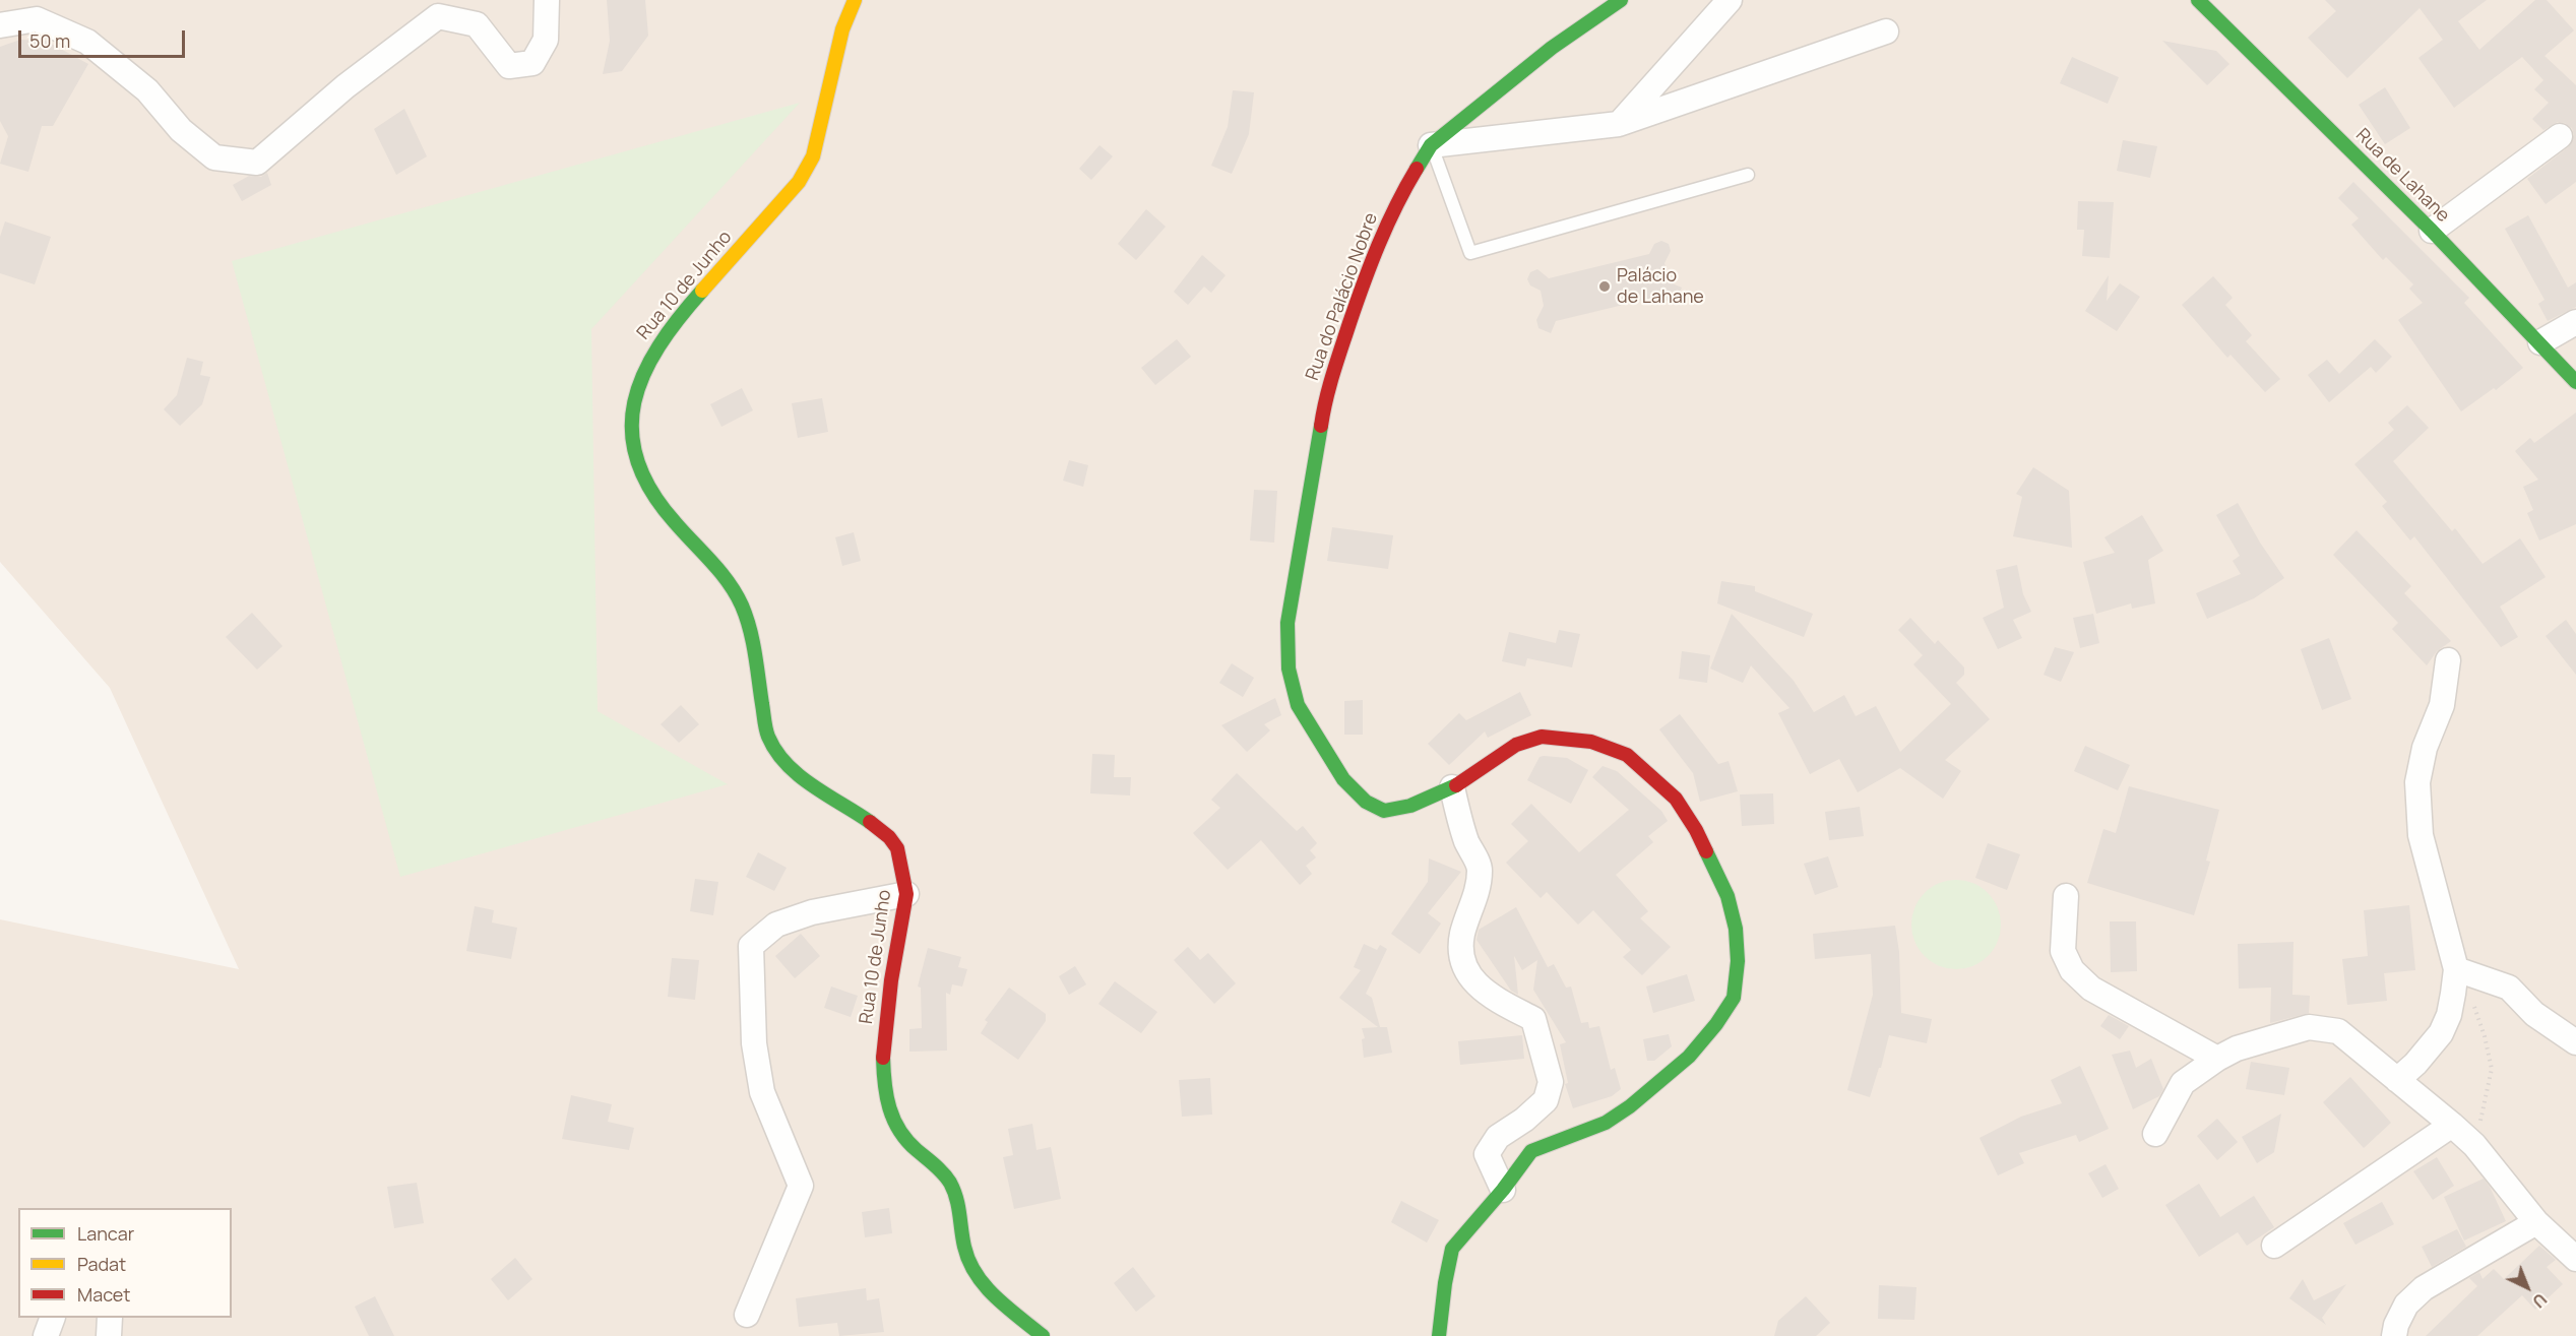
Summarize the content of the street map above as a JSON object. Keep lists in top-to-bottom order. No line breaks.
{"streets":{"main road":["Rua de Lahane","Rua 10 de Junho","Rua do Palácio Nobre"]},"places":["Palácio de Lahane"],"legend":["Lancar","Padat","Macet"],"scale_bar":"50 m","north":"bottom right"}
